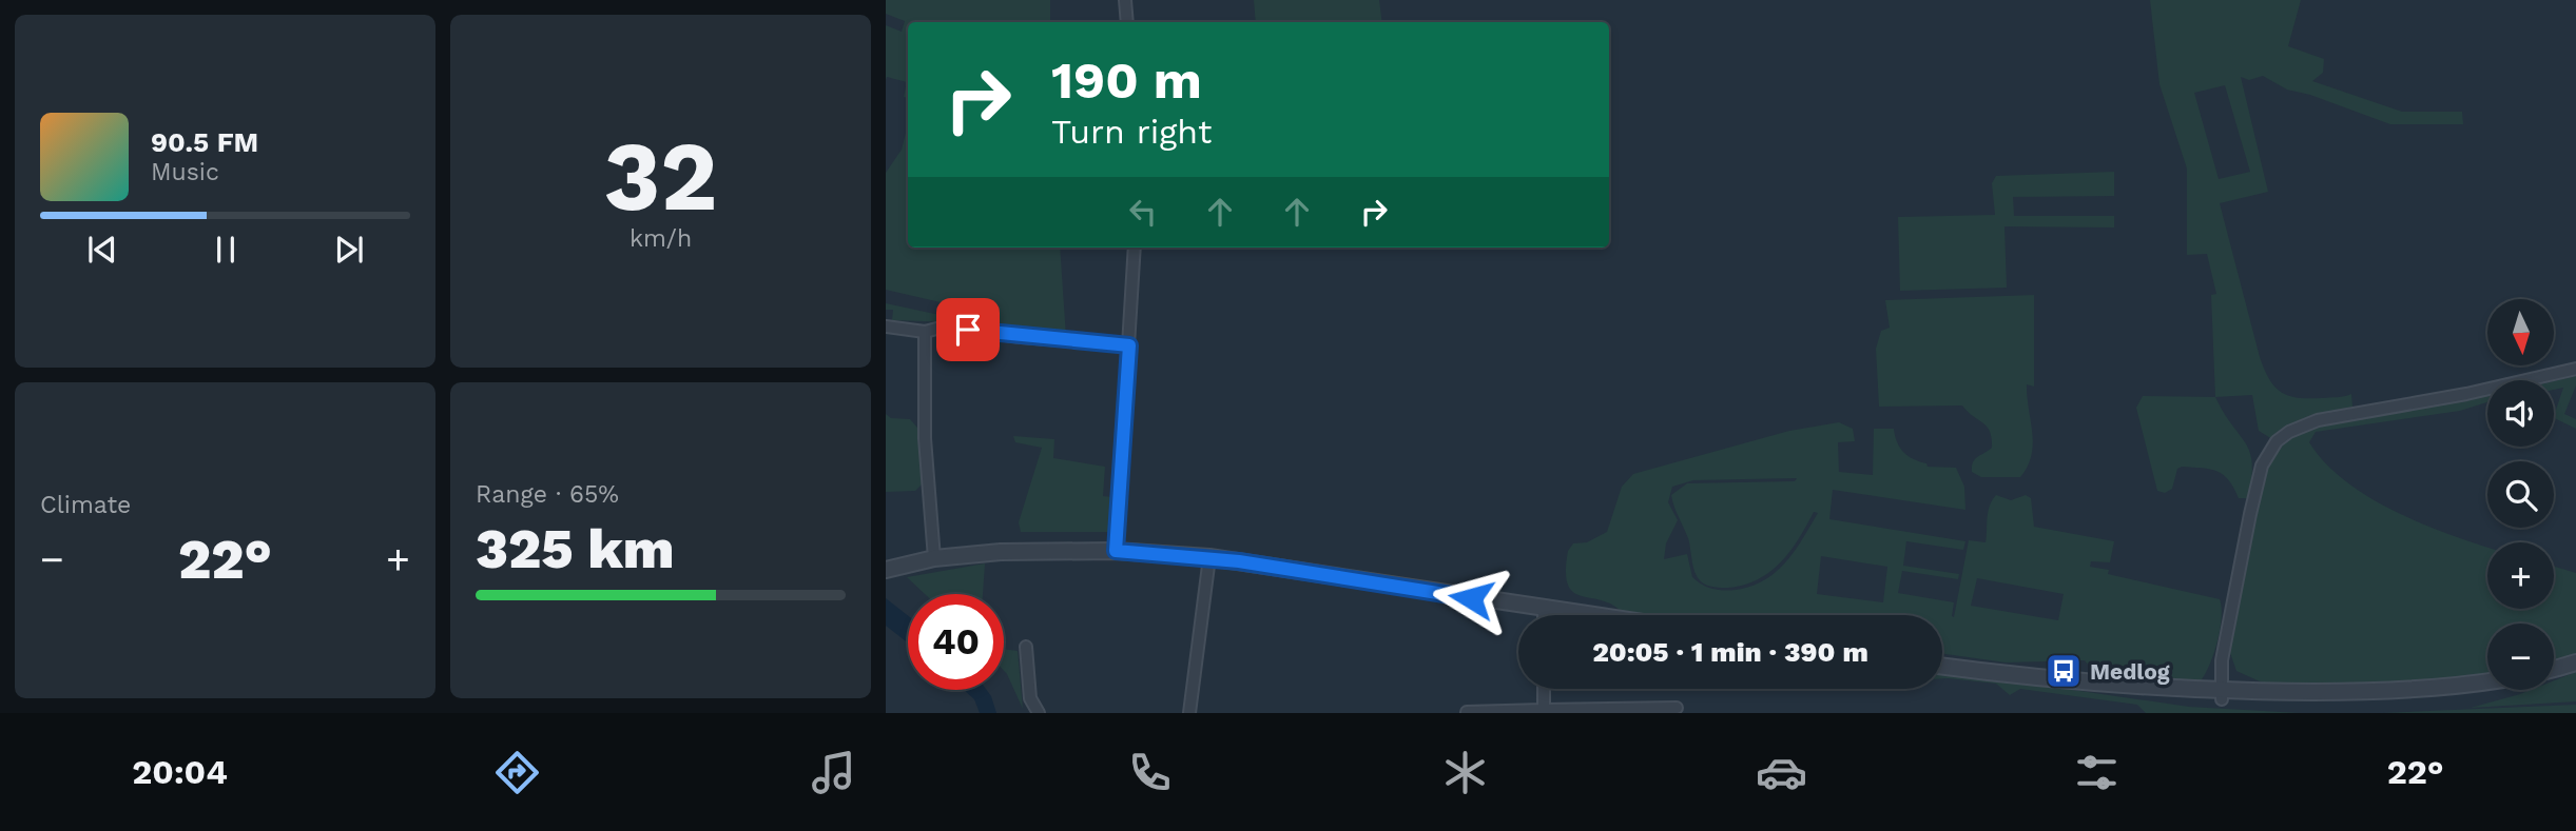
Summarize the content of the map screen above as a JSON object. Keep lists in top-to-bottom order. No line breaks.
{"places":{"bus stop":["Medlog"]},"north":"bottom","page":{"tile":[["32","km/h"],"Climate",["Range · 65%","325 km"]],"turn":["190 m","Turn right"],"song":["90.5 FM","Music"],"map_buttons":["+","−"],"heat":["−","22°","+"],"limit":"40","trip":"20:05 · 1 min · 390 m","tabs":["20:04","22°"]}}
